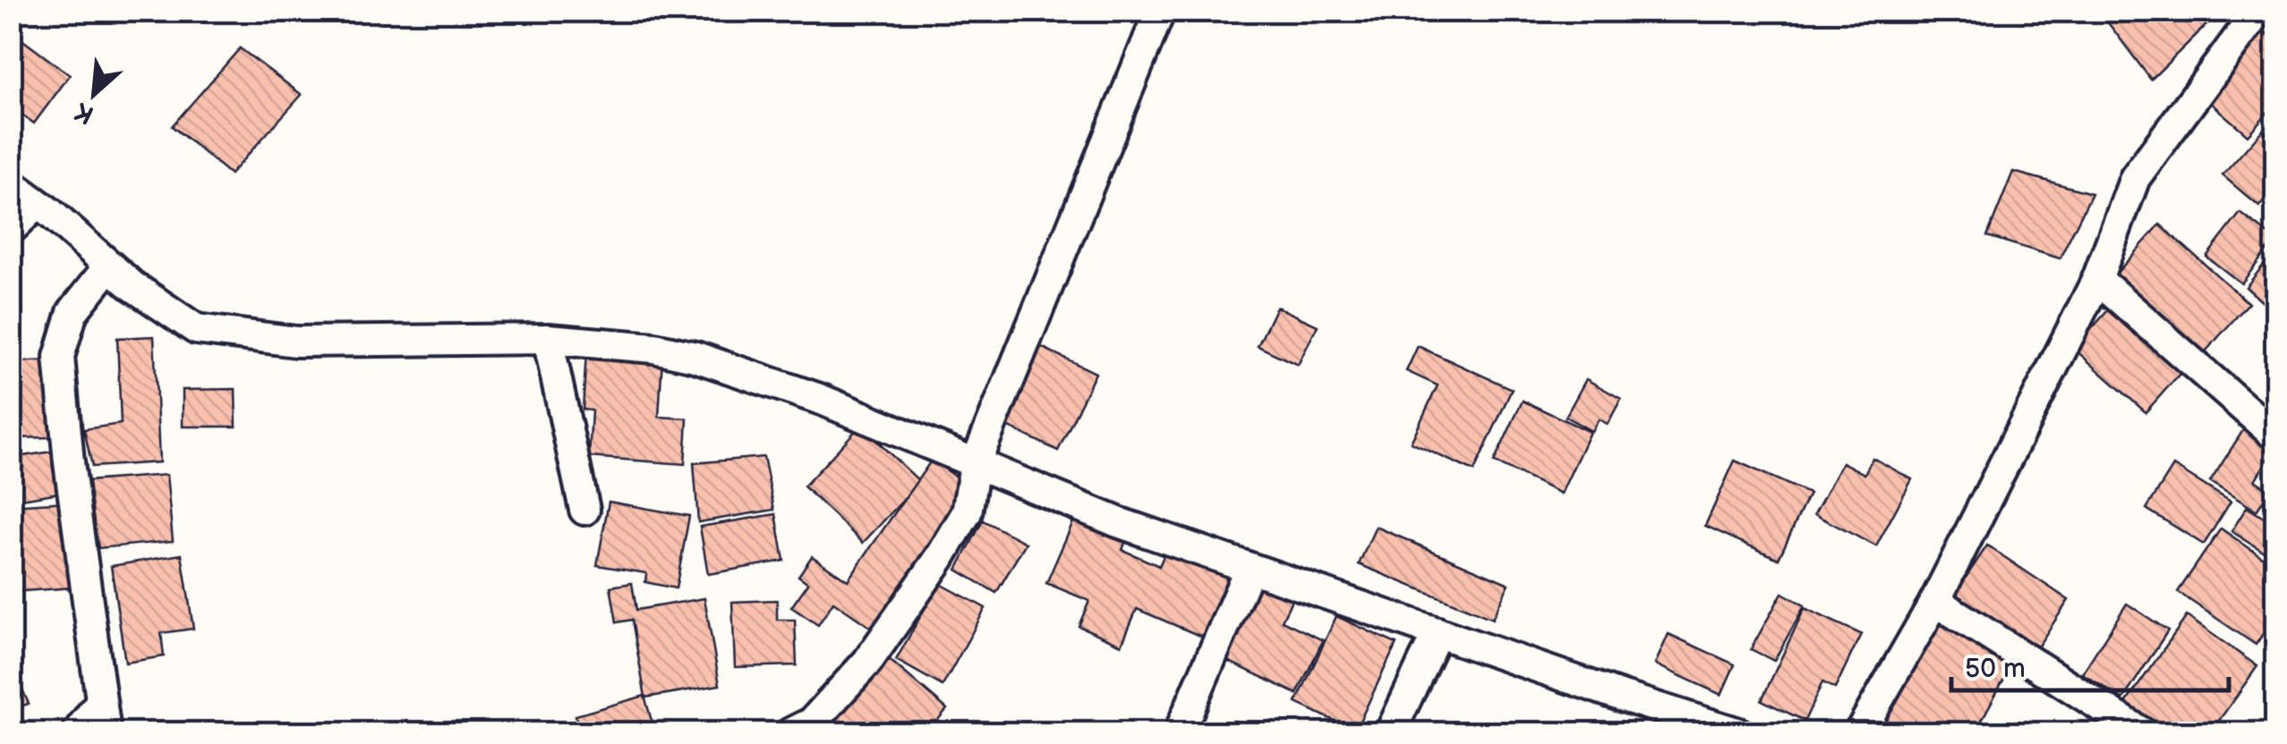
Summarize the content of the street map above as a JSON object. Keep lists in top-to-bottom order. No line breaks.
{"scale_bar":"50 m","north":"bottom left"}
